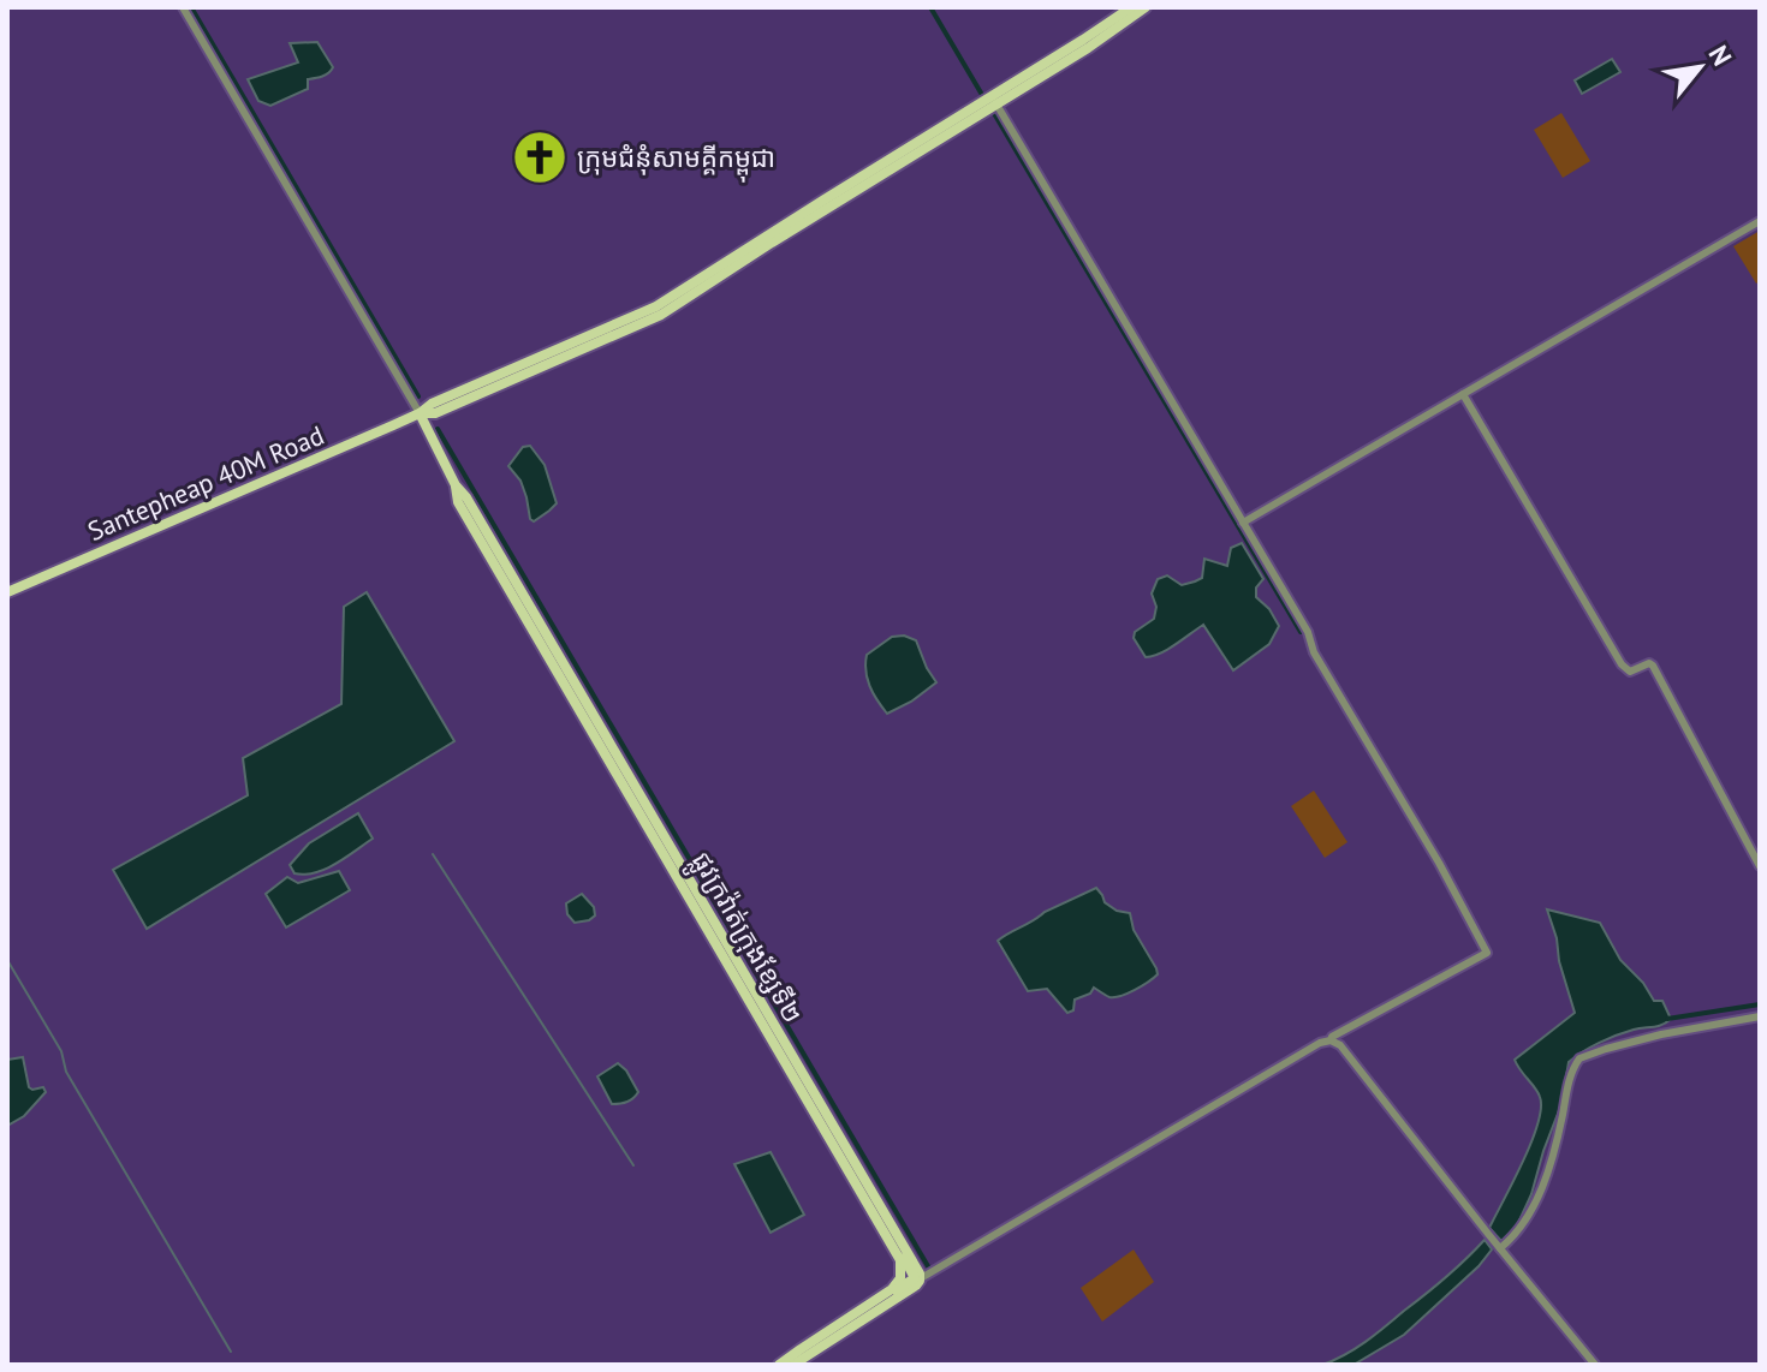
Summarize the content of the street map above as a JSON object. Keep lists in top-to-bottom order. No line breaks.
{"streets":{"main road":["Santepheap 40M Road","ផ្លូវក្រវ៉ាត់ក្រុងខ្សែទី២"]},"crossings":[["Santepheap 40M Road","ផ្លូវក្រវ៉ាត់ក្រុងខ្សែទី២"]],"places":{"church":["ក្រុមជំនុំសាមគ្គីកម្ពុជា"]},"north":"top right"}
